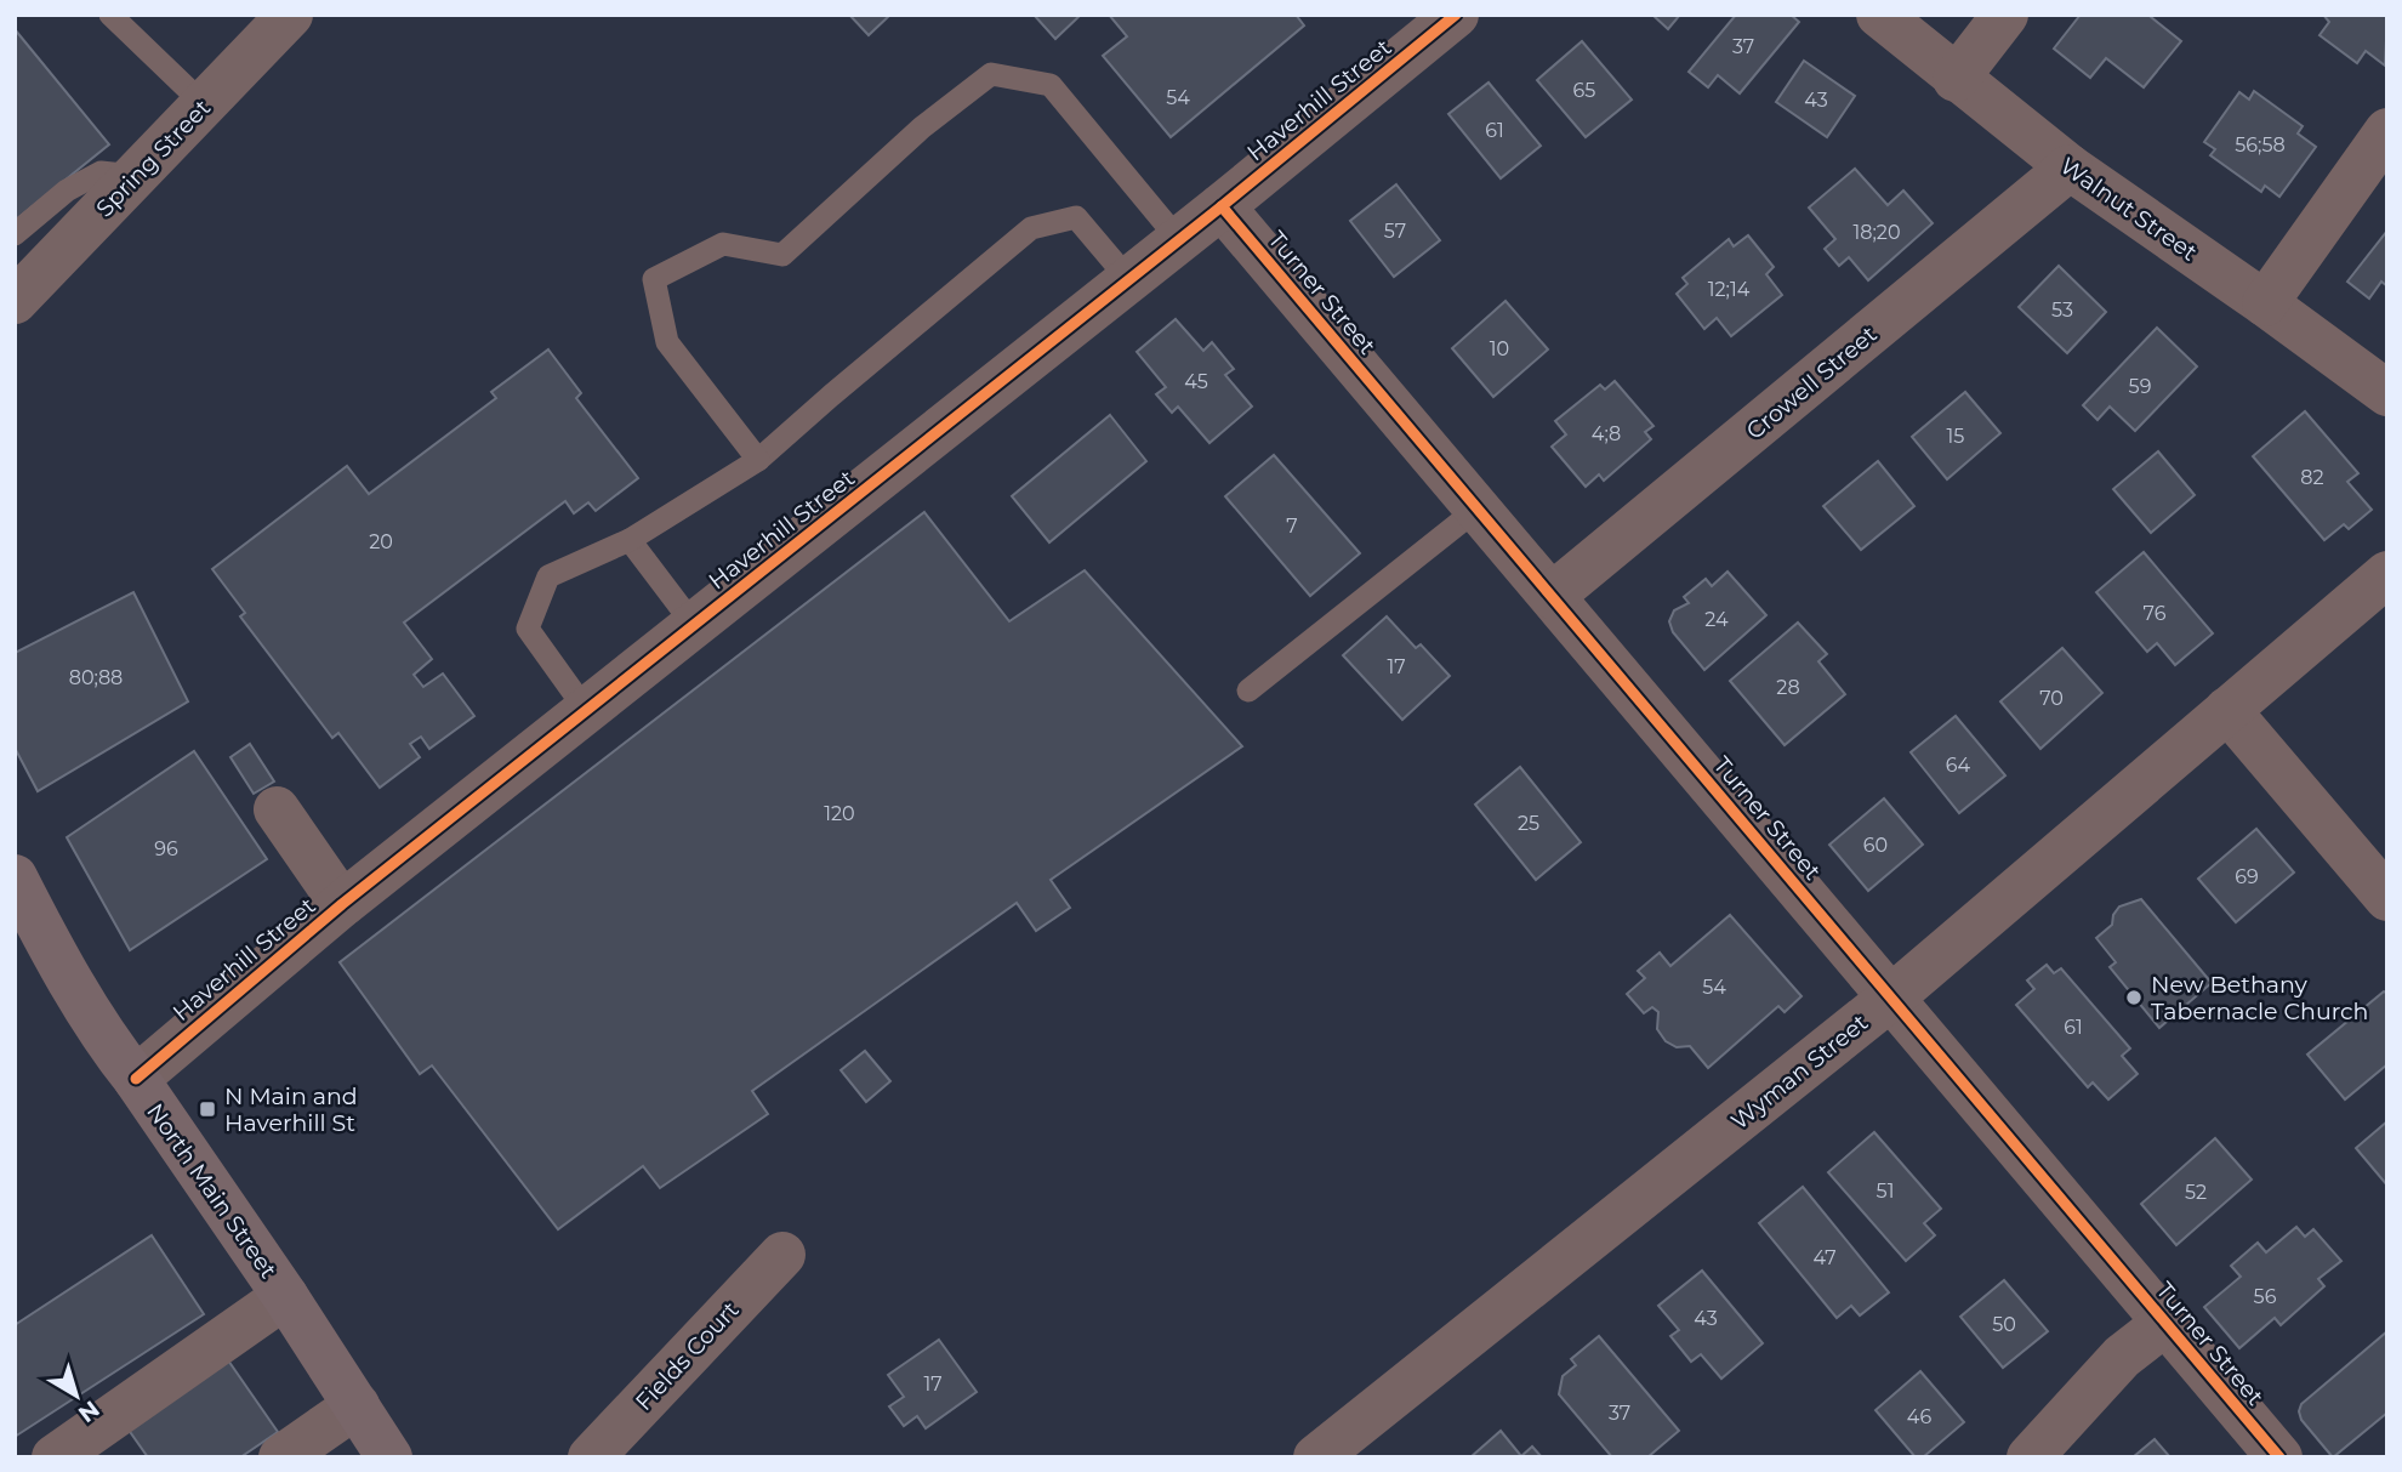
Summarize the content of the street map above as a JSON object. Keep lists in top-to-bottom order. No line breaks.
{"streets":{"main road":["North Main Street"],"street":["Haverhill Street","Spring Street","Walnut Street","Turner Street","Crowell Street","Wyman Street","Fields Court"]},"crossings":[["Haverhill Street","Turner Street"],["Haverhill Street","North Main Street"],["Walnut Street","Crowell Street"],["Turner Street","Crowell Street"],["Turner Street","Wyman Street"]],"places":{"other":["New Bethany Tabernacle Church"],"transit":["N Main and Haverhill St"]},"house_numbers":["37","65","54","43","61","56;58","57","18;20","12;14","53","10","45","59","4;8","15","82","7","20","76","24","17","80;88","28","70","64","120","25","60","96","69","54","61","51","52","47","56","43","50","17","37","46"],"north":"bottom right"}
